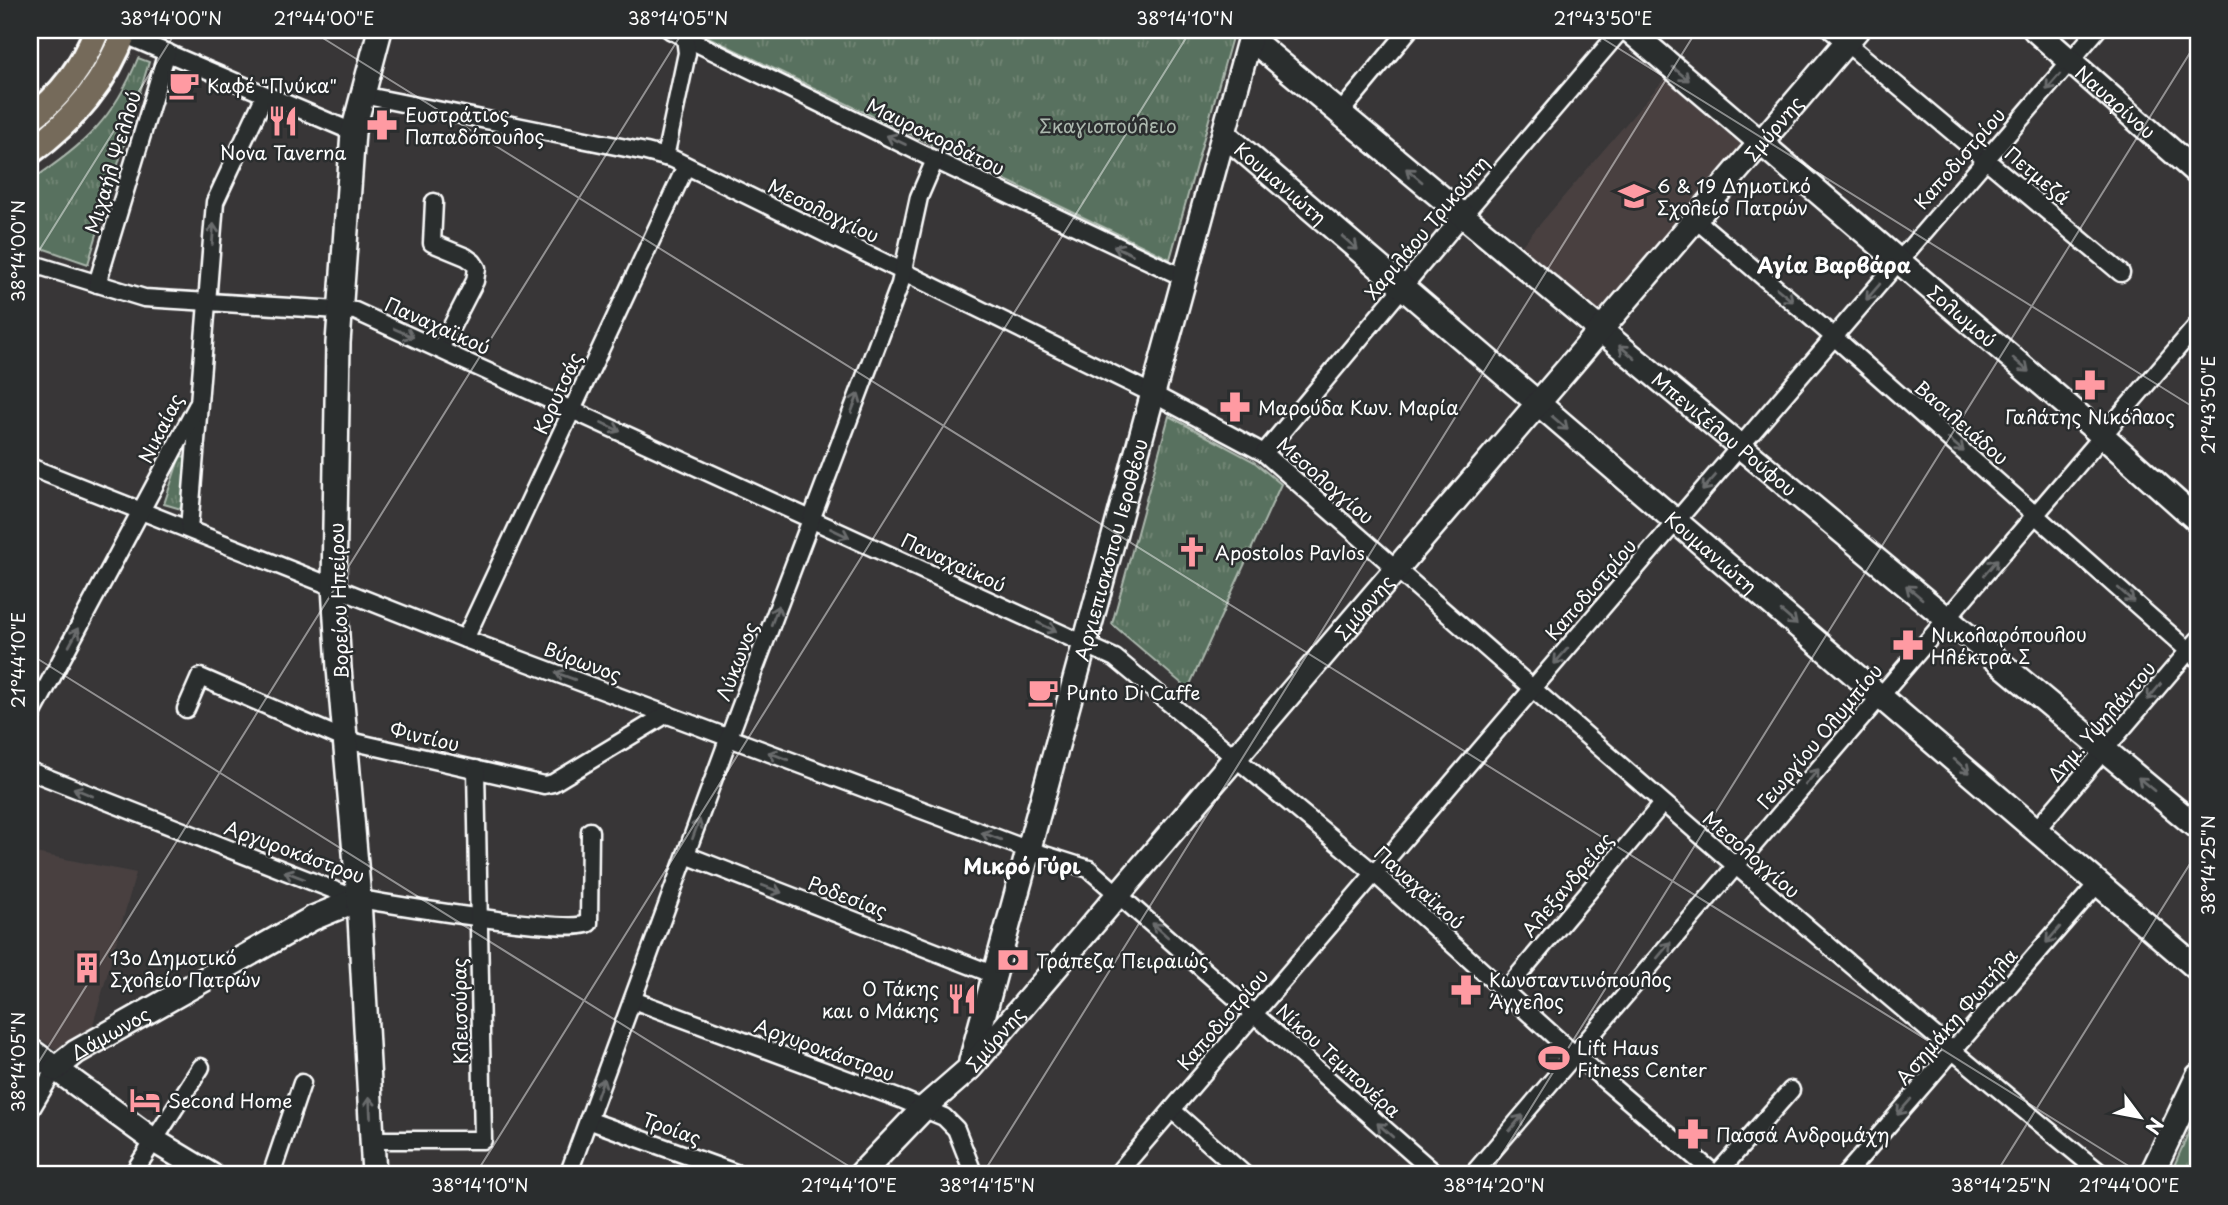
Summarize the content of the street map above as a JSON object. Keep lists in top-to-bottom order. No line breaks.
{"streets":{"main road":["Ναυαρίνου","Σμύρνης","Κουμανιώτη","Σολωμού","Μπενιζέλου Ρούφου","Αρχιεπισκόπου Ιεροθέου","Βορείου Ηπείρου","Δάμωνος"],"street":["Μαυροκορδάτου","Καποδιστρίου","Μιχαήλ Ψελλού","Πετμεζά","Μεσολογγίου","Χαριλάου Τρικούπη","Παναχαϊκού","Κορυτσάς","Βασιλειάδου","Νικαίας","Βύρωνος","Λύκωνος","Δημ. Υψηλάντου","Φιντίου","Γεωργίου Ολυμπίου","Αργυροκάστρου","Αλεξανδρείας","Ροδεσίας","Κλεισούρας","Ασημάκη Φωτήλα","Νίκου Τεμπονέρα","Τροίας"]},"crossings":[["Ναυαρίνου","Καποδιστρίου"],["Σμύρνης","Πετμεζά"],["Σμύρνης","Κουμανιώτη"],["Σμύρνης","Μεσολογγίου"],["Σμύρνης","Σολωμού"],["Σμύρνης","Παναχαϊκού"],["Σμύρνης","Βασιλειάδου"],["Σμύρνης","Μπενιζέλου Ρούφου"],["Σμύρνης","Αρχιεπισκόπου Ιεροθέου"],["Σμύρνης","Βύρωνος"],["Σμύρνης","Αργυροκάστρου"],["Σμύρνης","Νίκου Τεμπονέρα"],["Μαυροκορδάτου","Αρχιεπισκόπου Ιεροθέου"],["Μαυροκορδάτου","Λύκωνος"],["Καποδιστρίου","Πετμεζά"],["Καποδιστρίου","Κουμανιώτη"],["Καποδιστρίου","Μεσολογγίου"],["Καποδιστρίου","Σολωμού"],["Καποδιστρίου","Παναχαϊκού"],["Καποδιστρίου","Βασιλειάδου"],["Καποδιστρίου","Μπενιζέλου Ρούφου"],["Καποδιστρίου","Νίκου Τεμπονέρα"],["Μιχαήλ Ψελλού","Παναχαϊκού"],["Κουμανιώτη","Χαριλάου Τρικούπη"],["Κουμανιώτη","Αρχιεπισκόπου Ιεροθέου"],["Κουμανιώτη","Δημ. Υψηλάντου"],["Κουμανιώτη","Γεωργίου Ολυμπίου"],["Κουμανιώτη","Ασημάκη Φωτήλα"],["Μεσολογγίου","Χαριλάου Τρικούπη"],["Μεσολογγίου","Κορυτσάς"],["Μεσολογγίου","Αρχιεπισκόπου Ιεροθέου"],["Μεσολογγίου","Βορείου Ηπείρου"],["Μεσολογγίου","Λύκωνος"],["Μεσολογγίου","Γεωργίου Ολυμπίου"],["Μεσολογγίου","Αλεξανδρείας"],["Μεσολογγίου","Ασημάκη Φωτήλα"],["Χαριλάου Τρικούπη","Μπενιζέλου Ρούφου"],["Σολωμού","Γεωργίου Ολυμπίου"],["Παναχαϊκού","Κορυτσάς"],["Παναχαϊκού","Νικαίας"],["Παναχαϊκού","Αρχιεπισκόπου Ιεροθέου"],["Παναχαϊκού","Βορείου Ηπείρου"],["Παναχαϊκού","Λύκωνος"],["Παναχαϊκού","Γεωργίου Ολυμπίου"],["Παναχαϊκού","Αλεξανδρείας"],["Κορυτσάς","Βύρωνος"],["Βασιλειάδου","Δημ. Υψηλάντου"],["Βασιλειάδου","Γεωργίου Ολυμπίου"],["Νικαίας","Βύρωνος"],["Μπενιζέλου Ρούφου","Αρχιεπισκόπου Ιεροθέου"],["Μπενιζέλου Ρούφου","Δημ. Υψηλάντου"],["Μπενιζέλου Ρούφου","Γεωργίου Ολυμπίου"],["Αρχιεπισκόπου Ιεροθέου","Βύρωνος"],["Αρχιεπισκόπου Ιεροθέου","Ροδεσίας"],["Βορείου Ηπείρου","Βύρωνος"],["Βορείου Ηπείρου","Φιντίου"],["Βορείου Ηπείρου","Αργυροκάστρου"],["Βορείου Ηπείρου","Κλεισούρας"],["Βορείου Ηπείρου","Δάμωνος"],["Βύρωνος","Λύκωνος"],["Βύρωνος","Φιντίου"],["Βύρωνος","Νίκου Τεμπονέρα"],["Λύκωνος","Αργυροκάστρου"],["Λύκωνος","Ροδεσίας"],["Λύκωνος","Τροίας"],["Φιντίου","Κλεισούρας"],["Αργυροκάστρου","Κλεισούρας"],["Αργυροκάστρου","Δάμωνος"]],"one_way":["Μαυροκορδάτου","Καποδιστρίου","Κουμανιώτη","Σολωμού","Βασιλειάδου","Νικαίας","Μπενιζέλου Ρούφου","Βύρωνος","Λύκωνος","Δημ. Υψηλάντου","Γεωργίου Ολυμπίου","Ροδεσίας","Ασημάκη Φωτήλα","Νίκου Τεμπονέρα"],"districts":["Αγία Βαρβάρα","Μικρό Γύρι"],"parks":["Σκαγιοπούλειο"],"places":{"cafe":["Καφέ \"Πνύκα\"","Punto Di Caffe"],"restaurant":["Nova Taverna","Ο Τάκης και ο Μάκης"],"pharmacy":["Ευστράτιος Παπαδόπουλος","Γαλάτης Νικόλαος","Μαρούδα Κων. Μαρία","Νικολαρόπουλου Ηλέκτρα Σ","Κωνσταντινόπουλος Άγγελος","Πασσά Ανδρομάχη"],"school or university":["6 & 19 Δημοτικό Σχολείο Πατρών"],"church":["Apostolos Pavlos"],"bank":["Τράπεζα Πειραιώς"],"building":["13ο Δημοτικό Σχολείο Πατρών"],"sports":["Lift Haus Fitness Center"],"hotel":["Second Home"]},"north":"bottom right","coordinates":["38°14'00\"N","21°44'00\"E","38°14'05\"N","38°14'10\"N","21°43'50\"E","21°44'10\"E","38°14'25\"N","38°14'15\"N","38°14'20\"N"]}
